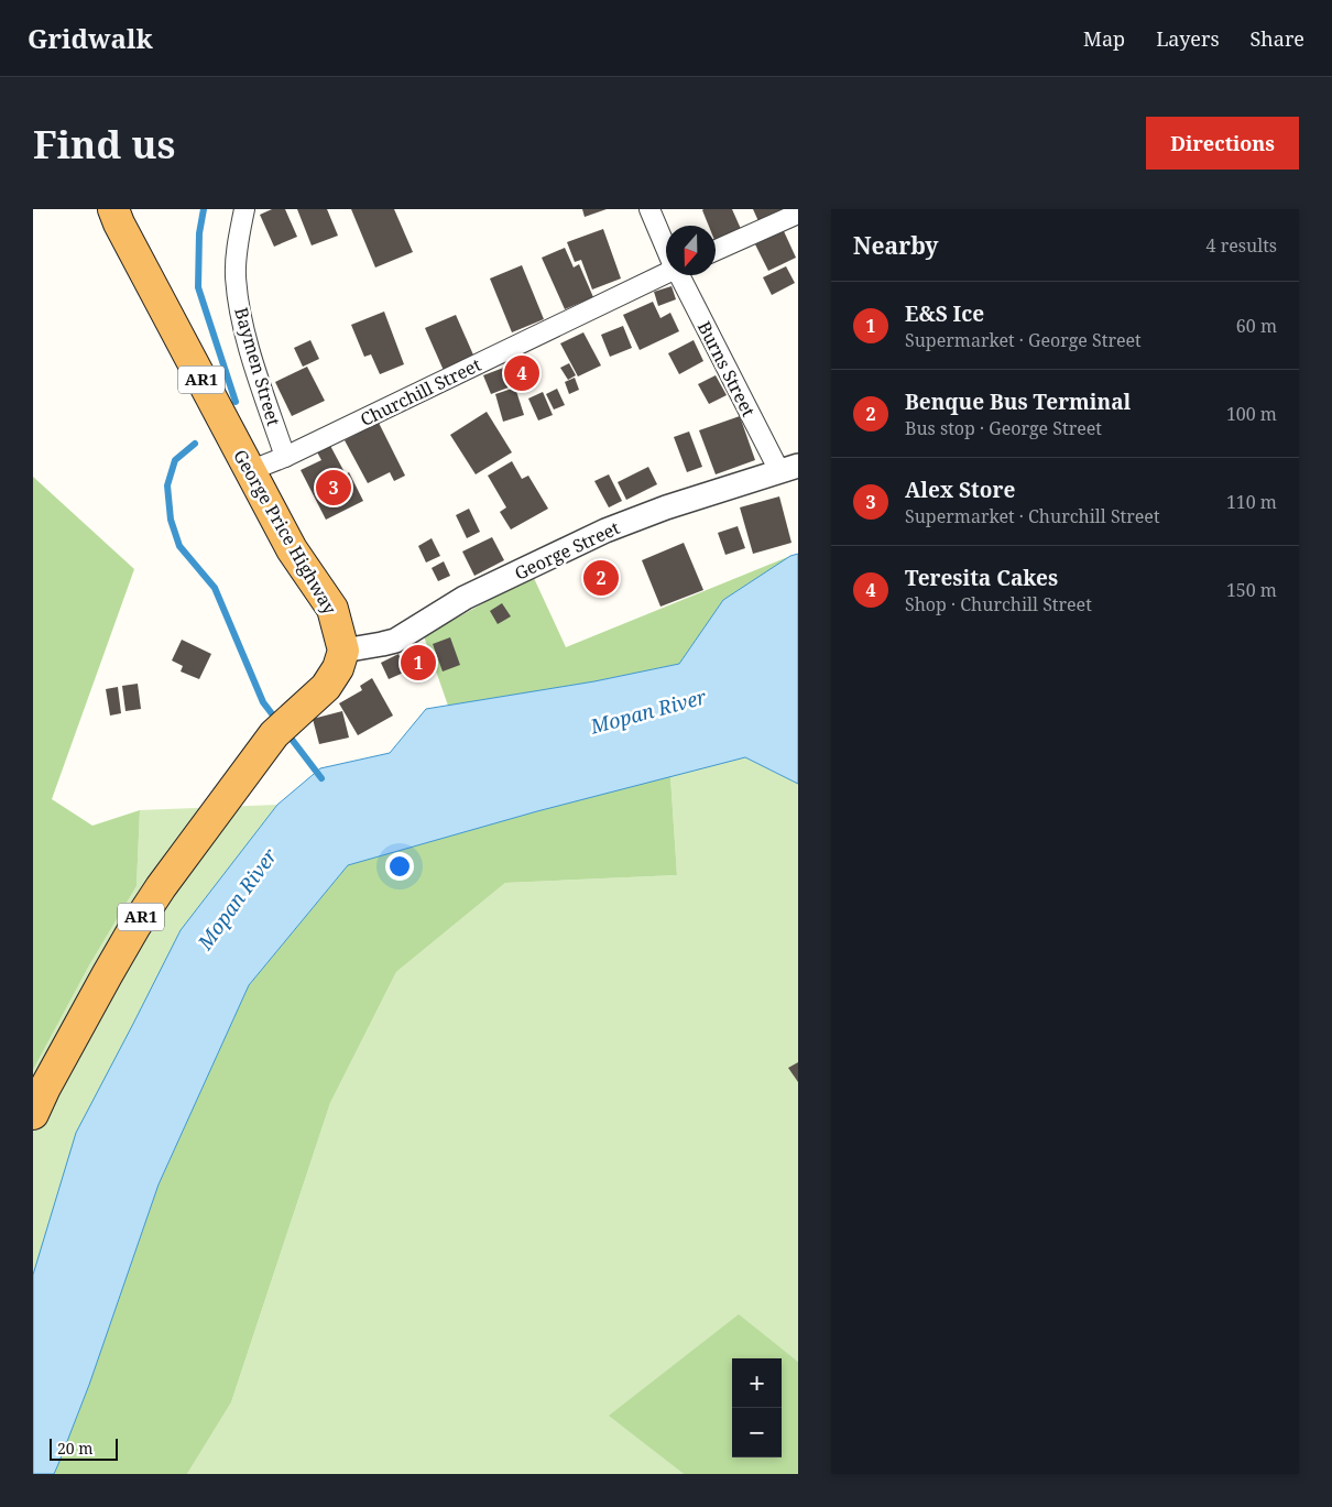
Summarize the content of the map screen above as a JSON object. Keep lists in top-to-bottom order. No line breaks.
{"streets":{"highway":["AR1","George Price Highway"],"street":["Baymen Street","Burns Street","Churchill Street","George Street"]},"crossings":[["Baymen Street","Churchill Street"],["Burns Street","George Street"],["AR1","George Price Highway"],["AR1","George Street"],["Churchill Street","George Price Highway"],["George Price Highway","George Street"]],"water":["Mopan River"],"scale_bar":"20 m","north":"bottom","page":{"header":"Gridwalk","nav":["Map","Layers","Share"],"buttons":"Directions","title":"Find us","heading":["Nearby","4 results"],"list":[{"mark":"1","name":"E&S Ice","note":"Supermarket · George Street","value":"60 m"},{"mark":"2","name":"Benque Bus Terminal","note":"Bus stop · George Street","value":"100 m"},{"mark":"3","name":"Alex Store","note":"Supermarket · Churchill Street","value":"110 m"},{"mark":"4","name":"Teresita Cakes","note":"Shop · Churchill Street","value":"150 m"}],"pins":["4","3","2","1"],"map_buttons":["+","−"],"scale":"20 m"}}
